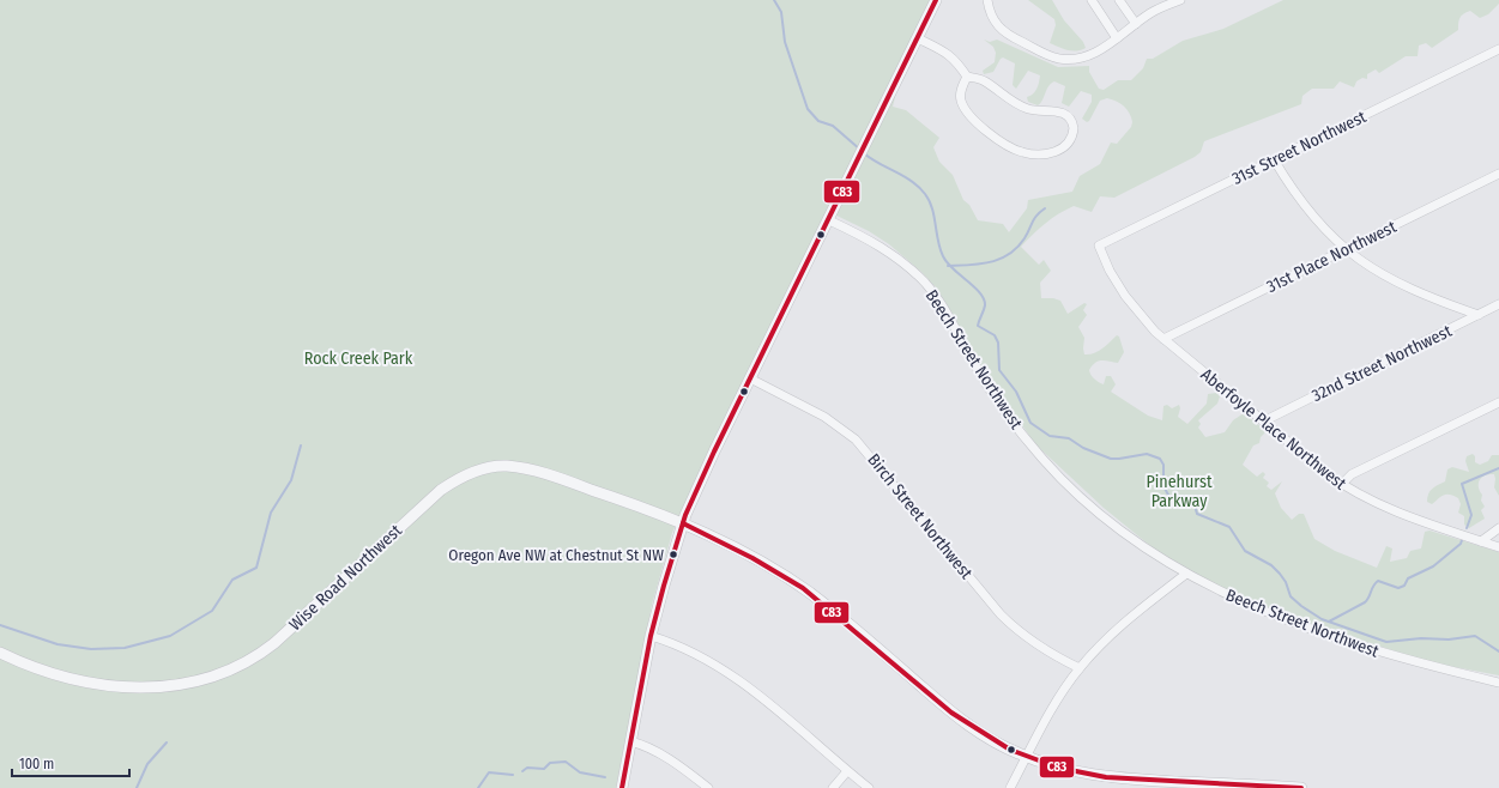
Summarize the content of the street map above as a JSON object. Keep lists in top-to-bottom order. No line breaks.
{"streets":{"street":["31st Street Northwest","31st Place Northwest","Beech Street Northwest","32nd Street Northwest","Aberfoyle Place Northwest","Birch Street Northwest","Wise Road Northwest"]},"crossings":[["31st Street Northwest","Aberfoyle Place Northwest"],["31st Place Northwest","Aberfoyle Place Northwest"],["32nd Street Northwest","Aberfoyle Place Northwest"]],"parks":["Rock Creek Park","Pinehurst Parkway"],"places":["Oregon Ave NW at Chestnut St NW"],"lines":["transit line C83"],"scale_bar":"100 m"}
